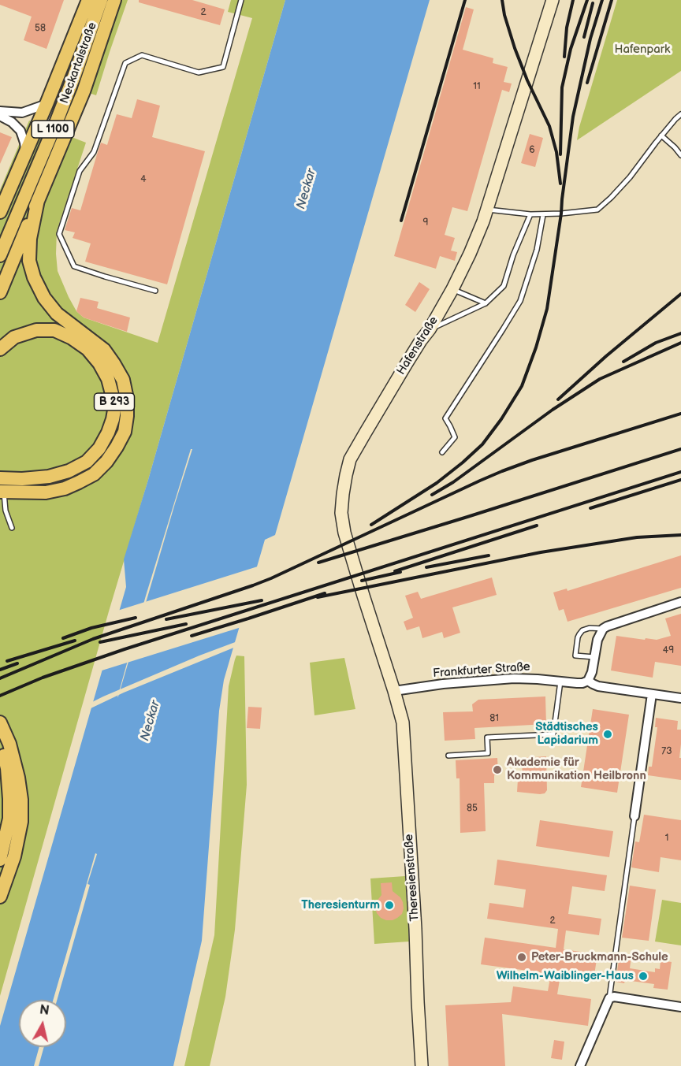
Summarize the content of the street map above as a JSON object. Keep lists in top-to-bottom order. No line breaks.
{"streets":{"main road":["Neckartalstraße","L 1100","Hafenstraße","B 293","Theresienstraße"],"street":["Frankfurter Straße"]},"crossings":[["Hafenstraße","Frankfurter Straße"],["Hafenstraße","Theresienstraße"],["Frankfurter Straße","Theresienstraße"]],"water":["Neckar"],"parks":["Hafenpark"],"places":["Städtisches Lapidarium","Akademie für Kommunikation Heilbronn","Theresienturm","Peter-Bruckmann-Schule","Wilhelm-Waiblinger-Haus"],"house_numbers":["2","58","11","6","4","9","49","81","73","85","1","2"],"north":"top"}
